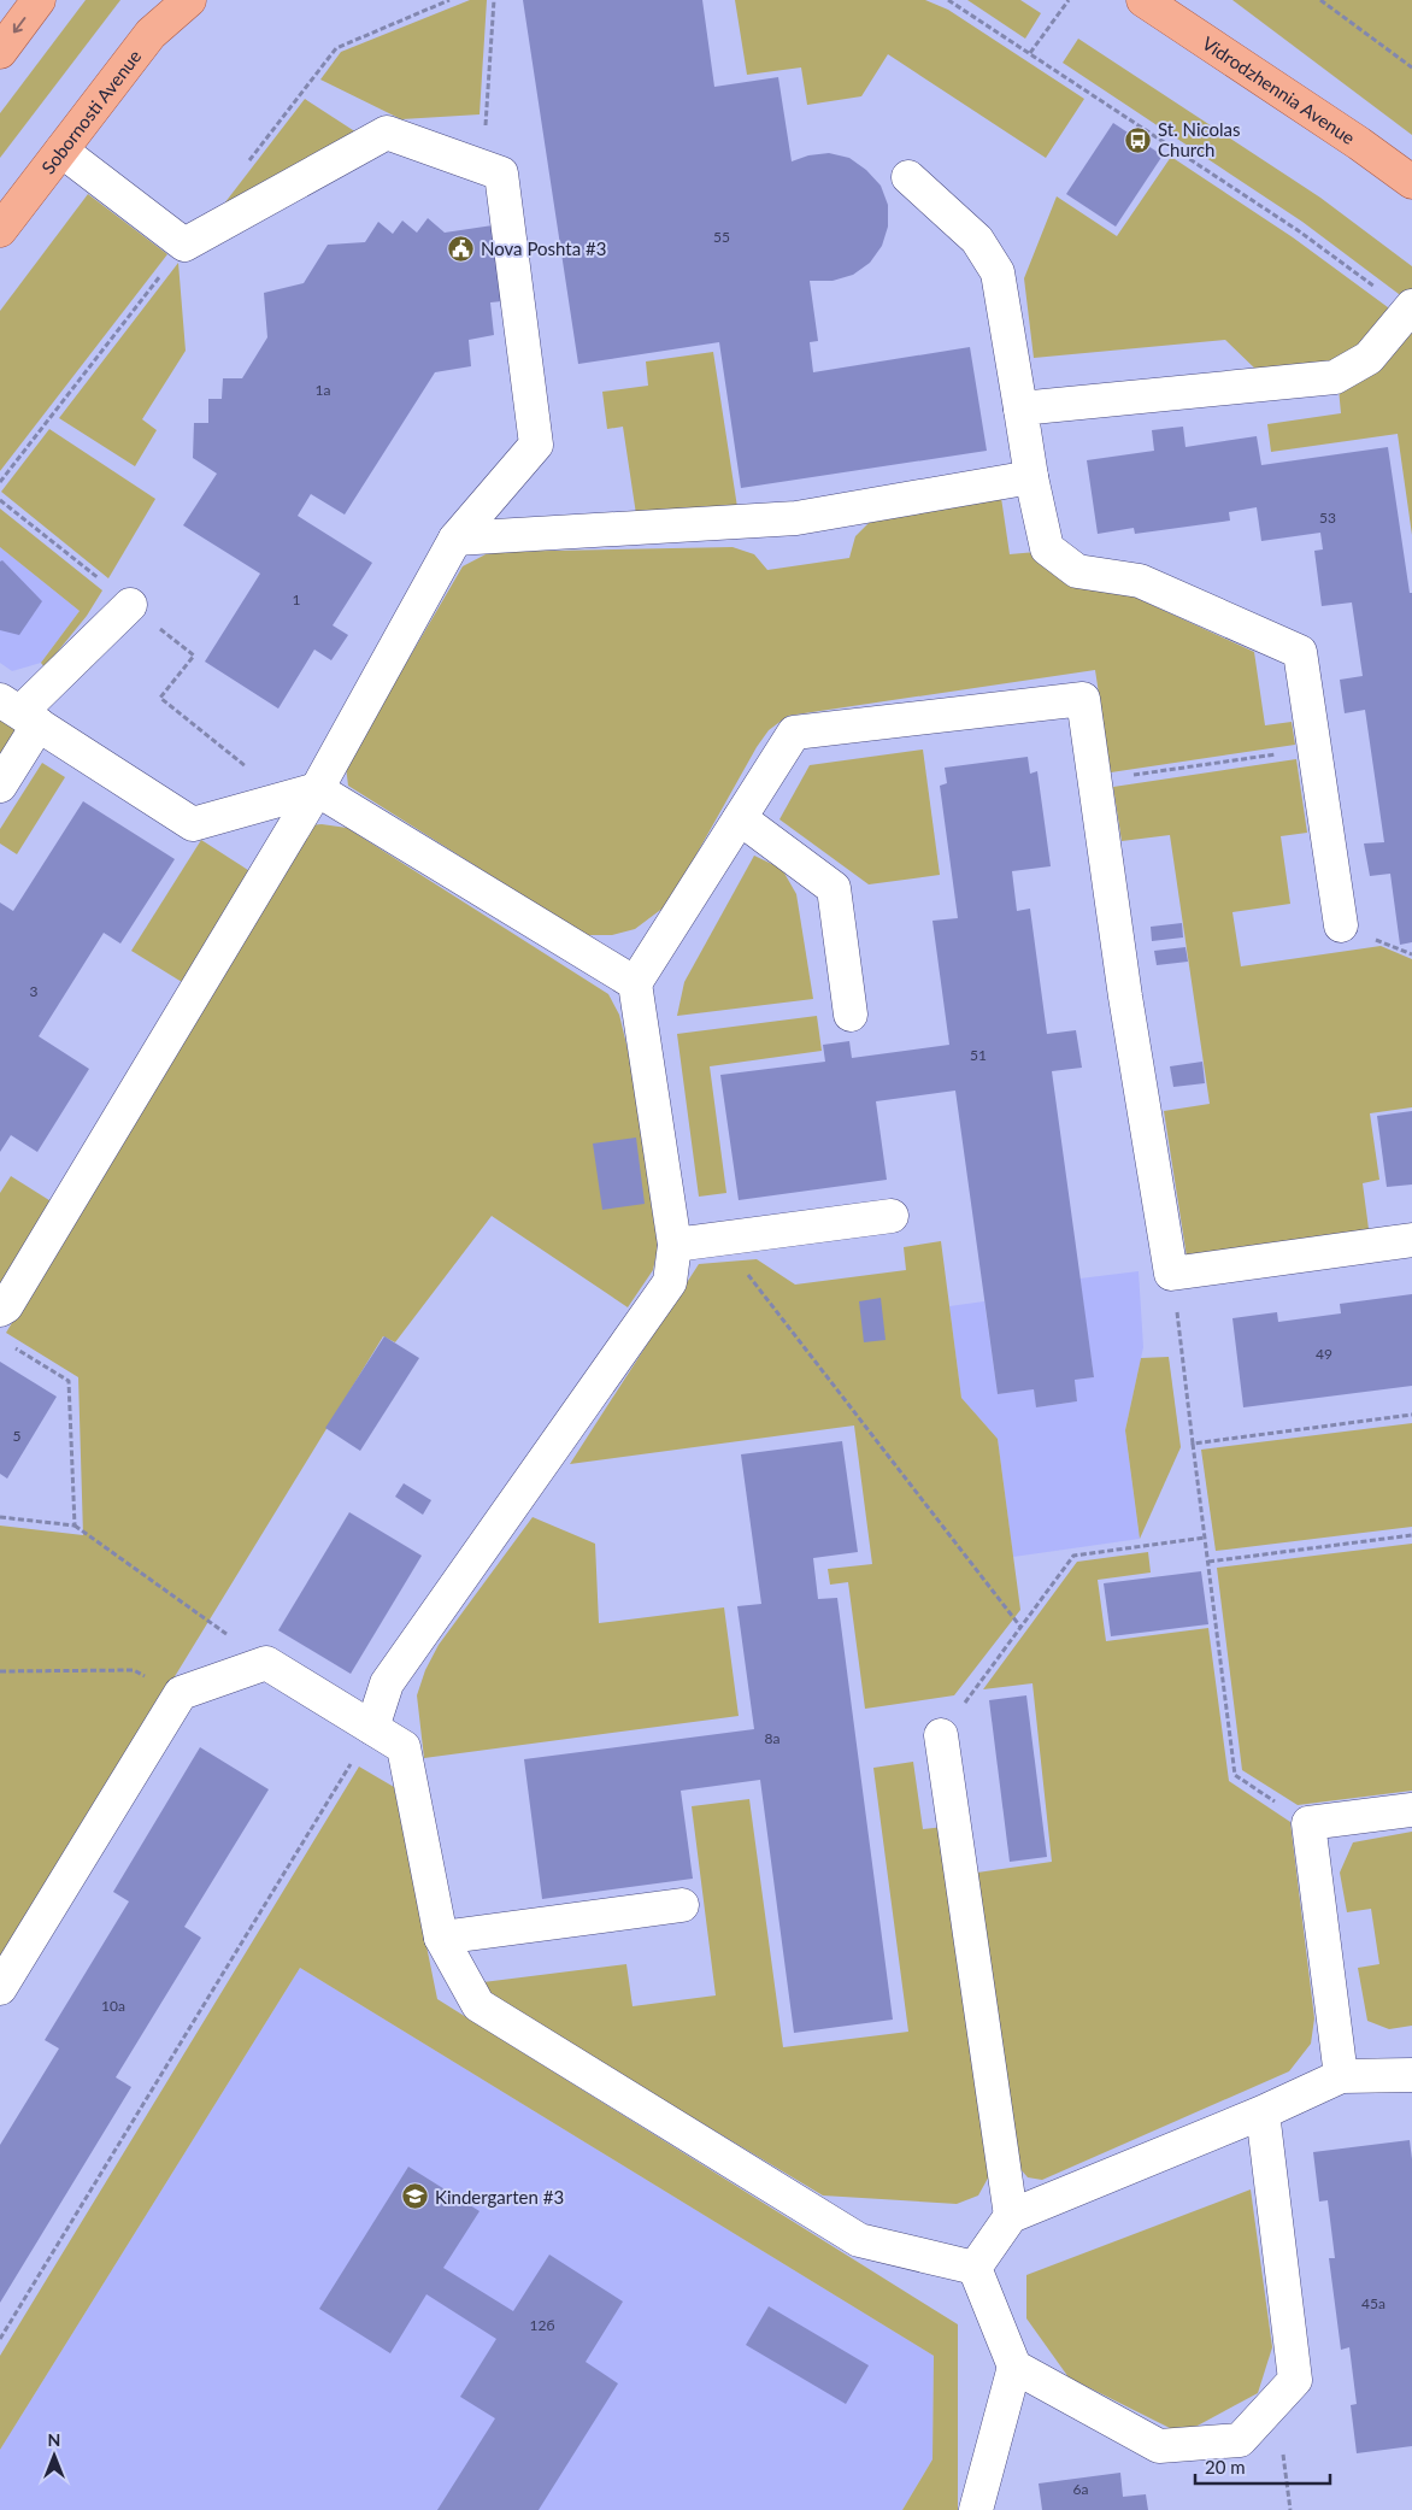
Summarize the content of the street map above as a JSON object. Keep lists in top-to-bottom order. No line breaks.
{"streets":{"main road":["Vidrodzhennia Avenue","Sobornosti Avenue"]},"places":{"bus stop":["St. Nicolas Church"],"public building":["Nova Poshta #3"],"school or university":["Kindergarten #3"]},"house_numbers":["55","1а","53","1","3","51","49","5","8а","10а","45а","12б","6а"],"scale_bar":"20 m","north":"top"}
